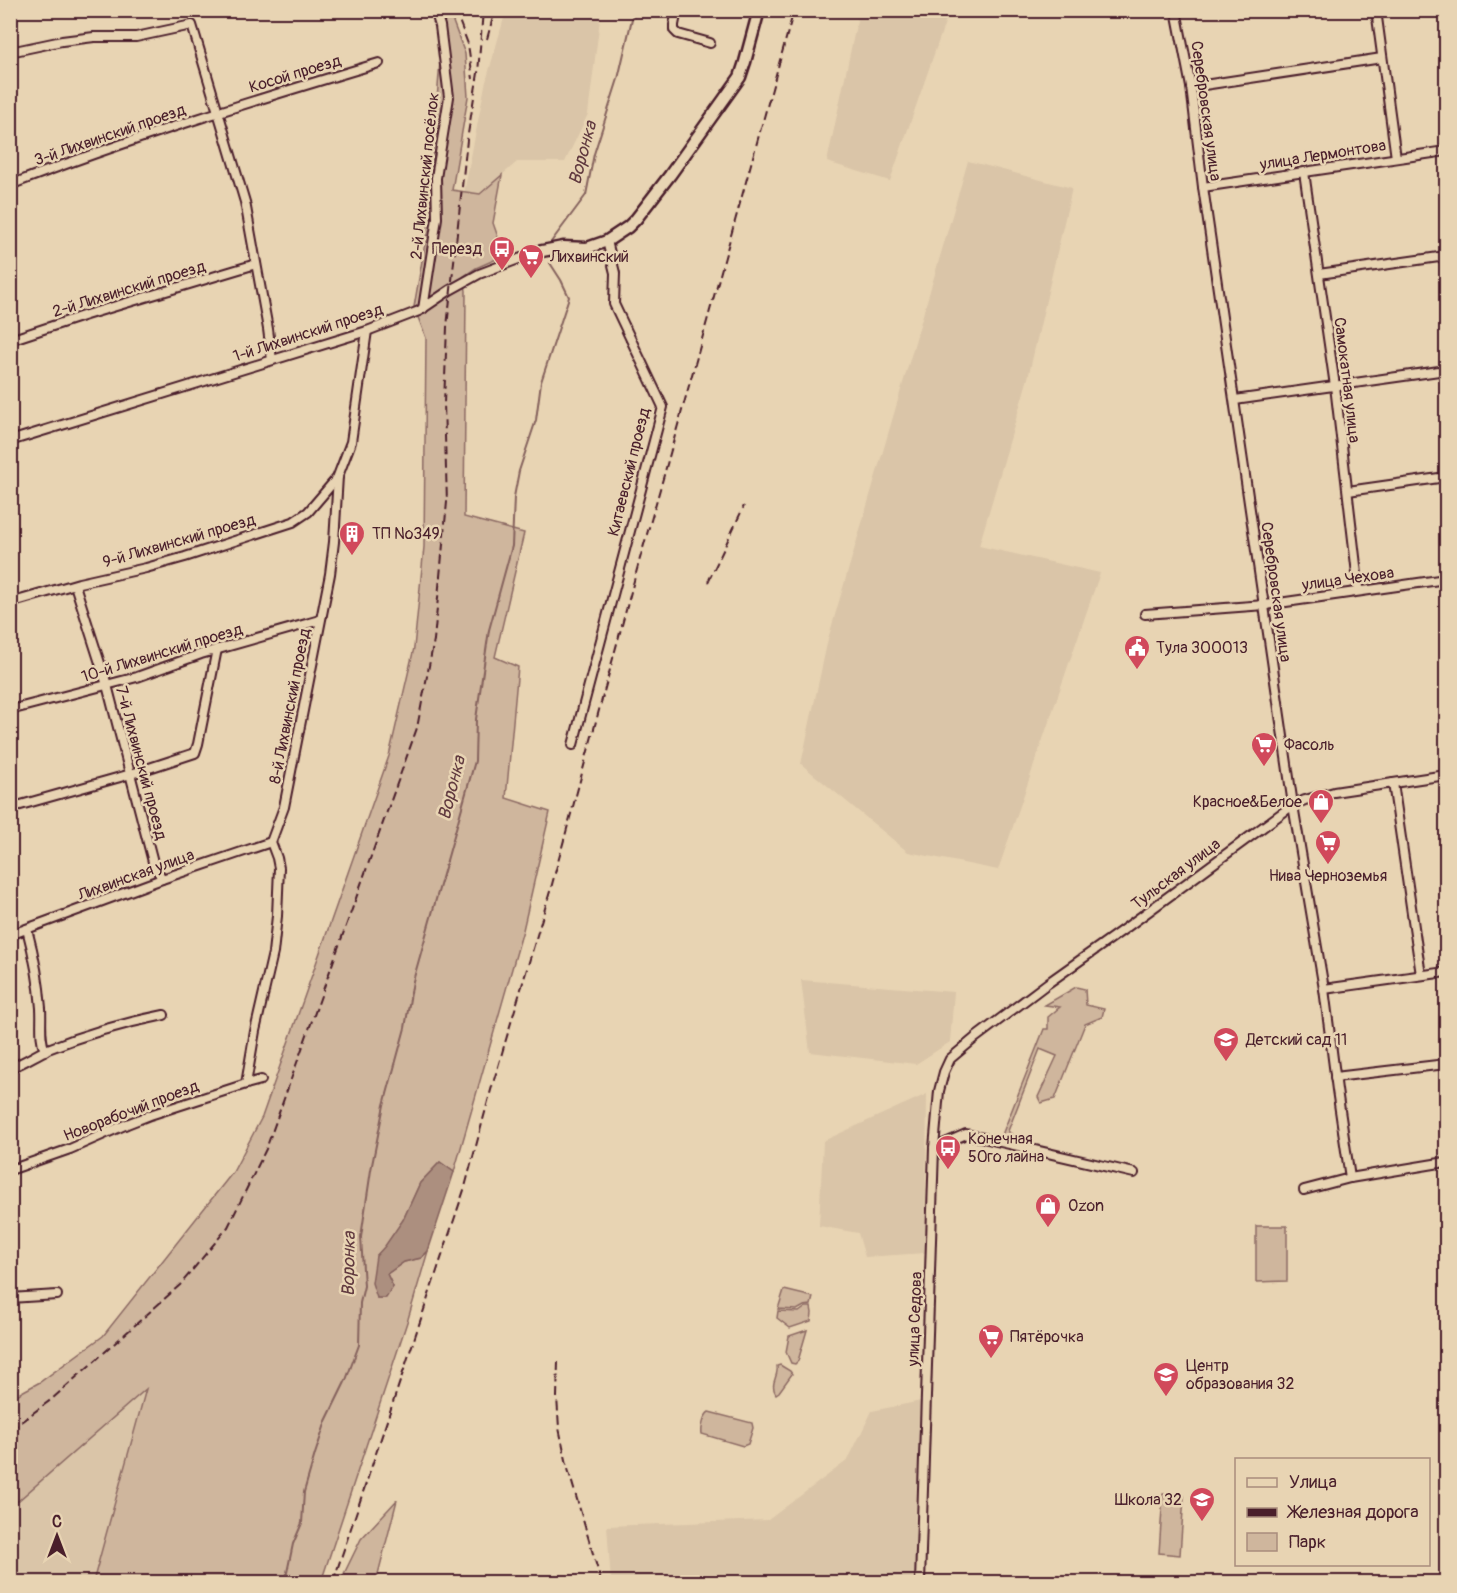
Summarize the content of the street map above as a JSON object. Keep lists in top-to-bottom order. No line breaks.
{"streets":{"street":["Косой проезд","Серебровская улица","3-й Лихвинский проезд","улица Лермонтова","2-й Лихвинский посёлок","2-й Лихвинский проезд","1-й Лихвинский проезд","Самокатная улица","Китаевский проезд","9-й Лихвинский проезд","улица Чехова","10-й Лихвинский проезд","8-й Лихвинский проезд","7-й Лихвинский проезд","Тульская улица","Лихвинская улица","Новорабочий проезд","улица Седова"]},"crossings":[["Косой проезд","3-й Лихвинский проезд"],["Серебровская улица","улица Лермонтова"],["Серебровская улица","улица Чехова"],["Серебровская улица","Тульская улица"],["улица Лермонтова","Самокатная улица"],["2-й Лихвинский посёлок","1-й Лихвинский проезд"],["1-й Лихвинский проезд","Китаевский проезд"],["1-й Лихвинский проезд","8-й Лихвинский проезд"],["Самокатная улица","улица Чехова"],["9-й Лихвинский проезд","8-й Лихвинский проезд"],["9-й Лихвинский проезд","7-й Лихвинский проезд"],["10-й Лихвинский проезд","8-й Лихвинский проезд"],["10-й Лихвинский проезд","7-й Лихвинский проезд"],["8-й Лихвинский проезд","Лихвинская улица"],["7-й Лихвинский проезд","Лихвинская улица"],["Тульская улица","улица Седова"]],"water":["Воронка"],"places":{"bus stop":["Перезд","Конечная 50го лайна"],"supermarket":["Лихвинский","Фасоль","Нива Черноземья","Пятёрочка"],"building":["ТП №349"],"public building":["Тула 300013"],"shop":["Красное&Белое","Ozon"],"school or university":["Детский сад 11","Центр образования 32","Школа 32"]},"legend":["Улица","Железная дорога","Парк"],"north":"top"}
